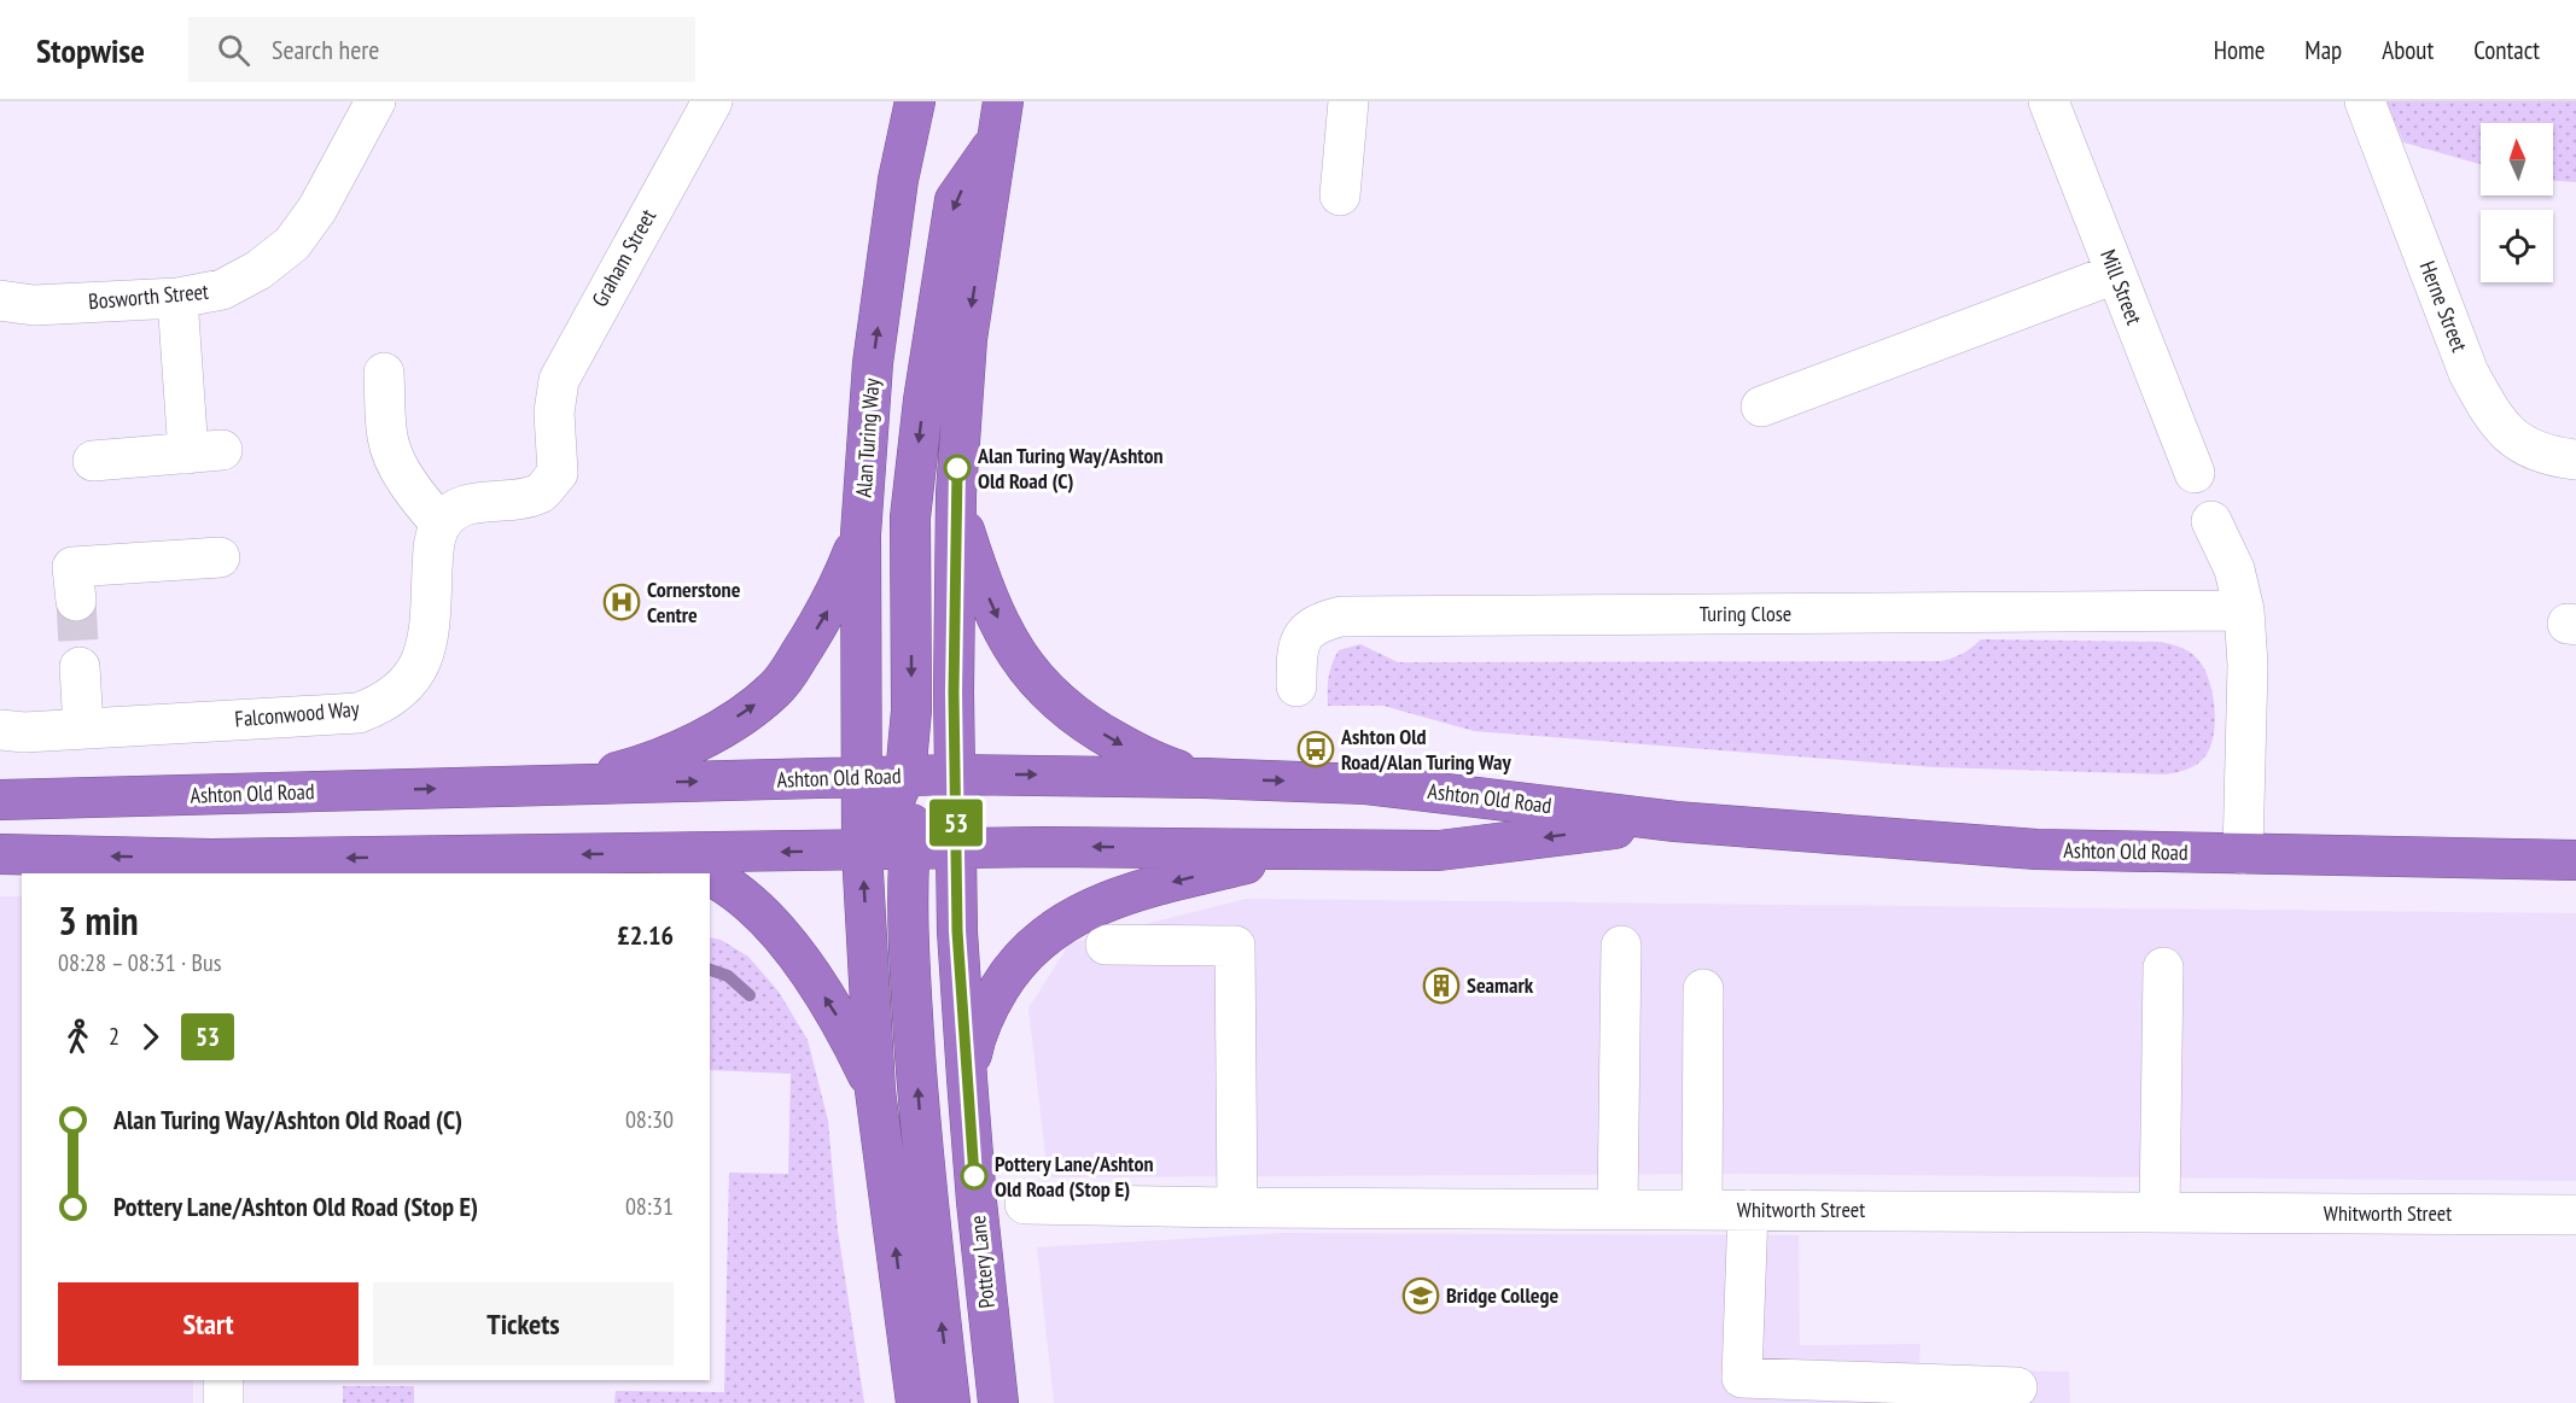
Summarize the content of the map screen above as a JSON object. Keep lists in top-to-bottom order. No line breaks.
{"streets":{"highway":["Alan Turing Way","Ashton Old Road","Pottery Lane"],"street":["Graham Street","Mill Street","Bosworth Street","Herne Street","Turing Close","Falconwood Way","Whitworth Street"]},"crossings":[["Graham Street","Falconwood Way"],["Alan Turing Way","Ashton Old Road"],["Ashton Old Road","Pottery Lane"]],"places":{"other":["Alan Turing Way/Ashton Old Road (C)","Pottery Lane/Ashton Old Road (Stop E)"],"hospital":["Cornerstone Centre"],"bus stop":["Ashton Old Road/Alan Turing Way"],"building":["Seamark"],"school or university":["Bridge College"]},"lines":["bus line 53"],"north":"top","page":{"header":"Stopwise","search":"Search here","nav":["Home","Map","About","Contact"],"on_map":"53","heading":["3 min","08:28 – 08:31 · Bus","£2.16"],"legs":["2","53"],"list":[{"name":"Alan Turing Way/Ashton Old Road (C)","value":"08:30"},{"name":"Pottery Lane/Ashton Old Road (Stop E)","value":"08:31"}],"buttons":["Start","Tickets"]}}
